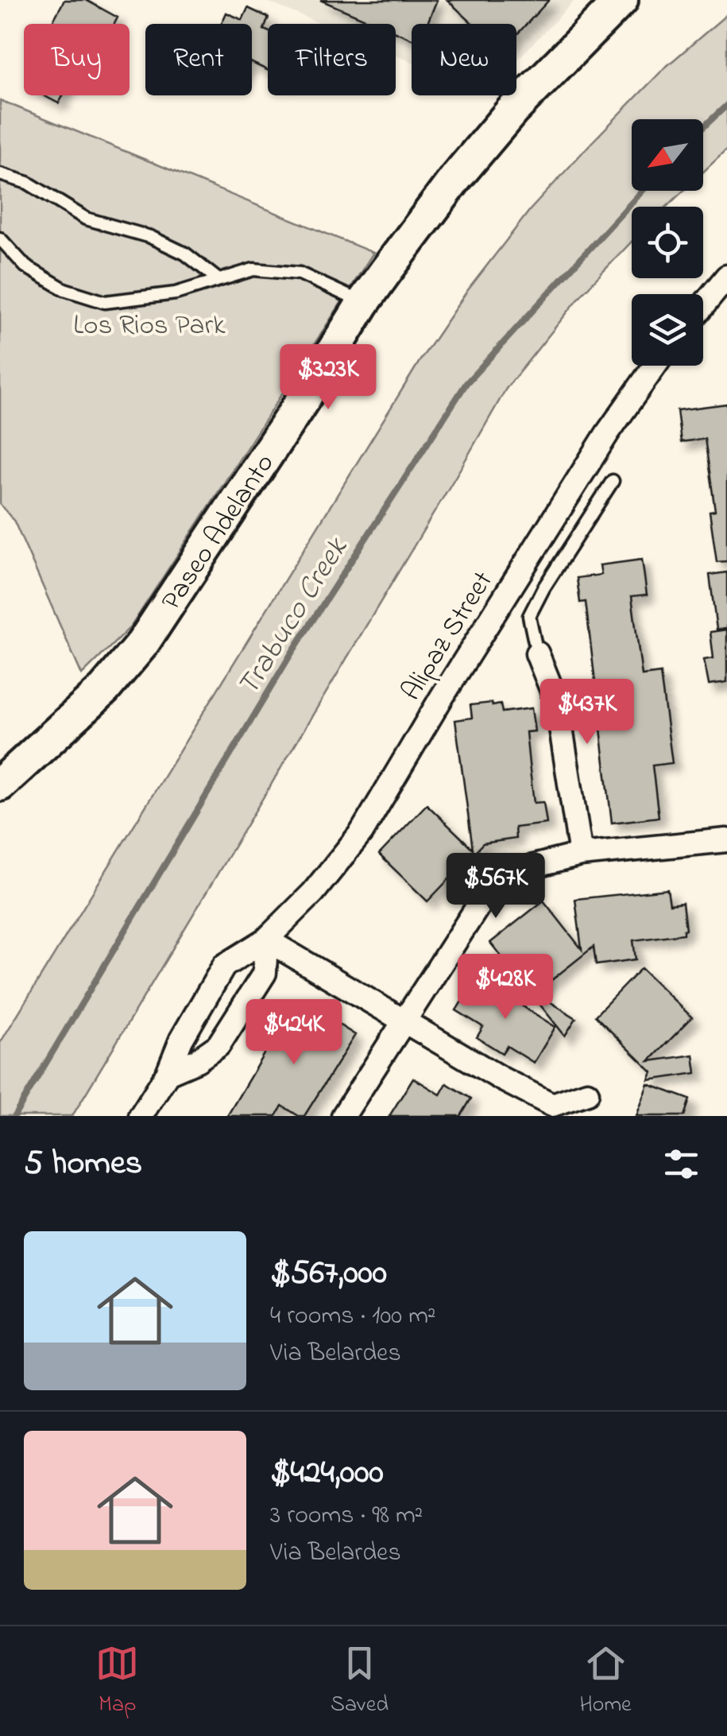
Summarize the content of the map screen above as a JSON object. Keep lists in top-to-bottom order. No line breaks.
{"streets":{"street":["Paseo Adelanto","Alipaz Street"]},"water":["Trabuco Creek"],"parks":["Los Rios Park"],"north":"bottom left","page":{"chip":["Buy","Rent","Filters","New"],"price":["$323K","$437K","$567K","$428K","$424K"],"heading":"5 homes","list":[{"name":"$567,000","note":"4 rooms · 100 m² · Via Belardes"},{"name":"$424,000","note":"3 rooms · 98 m² · Via Belardes"}],"tabs":["Map","Saved","Home"]}}
